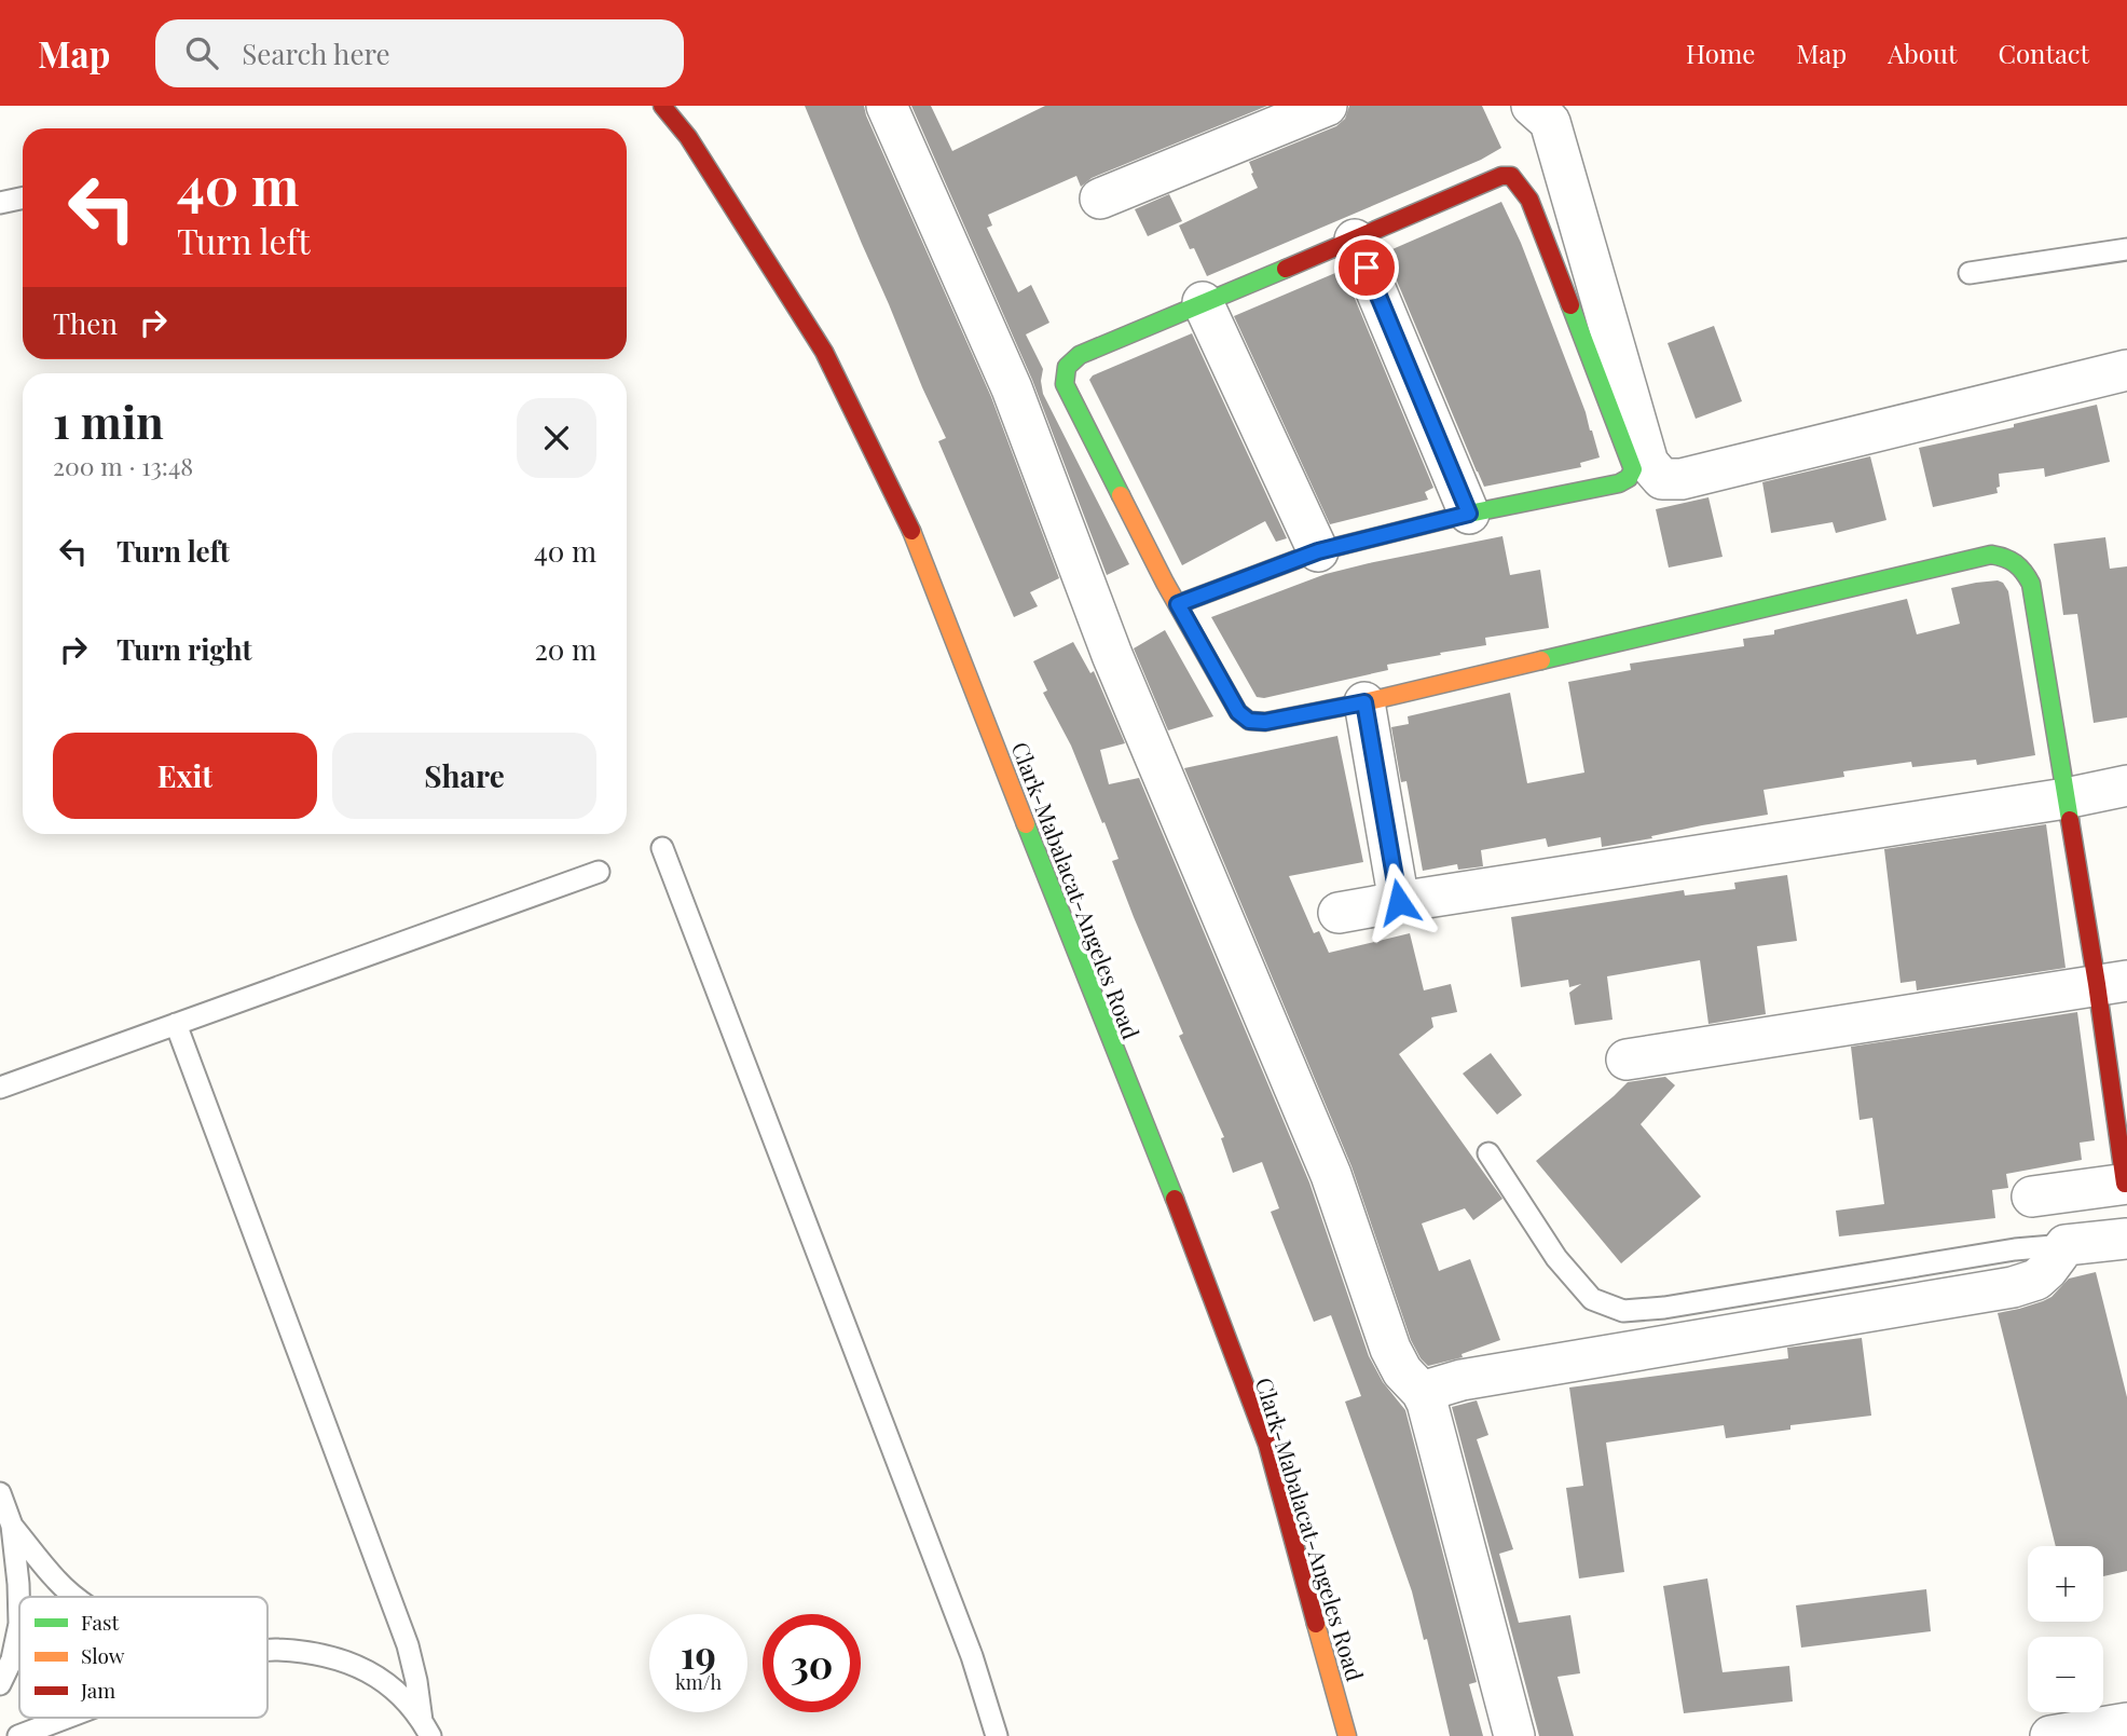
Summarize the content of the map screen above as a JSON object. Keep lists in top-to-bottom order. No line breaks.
{"streets":{"street":["Clark-Mabalacat-Angeles Road"]},"legend":["Fast","Slow","Jam"],"page":{"header":"Map","search":"Search here","nav":["Home","Map","About","Contact"],"turn":["40 m","Turn left"],"then":"Then","heading":["1 min","200 m · 13:48"],"list":[{"name":"Turn left","value":"40 m"},{"name":"Turn right","value":"20 m"}],"buttons":["Exit","Share"],"map_buttons":["+","−"],"speed":"19 km/h","limit":"30"}}
